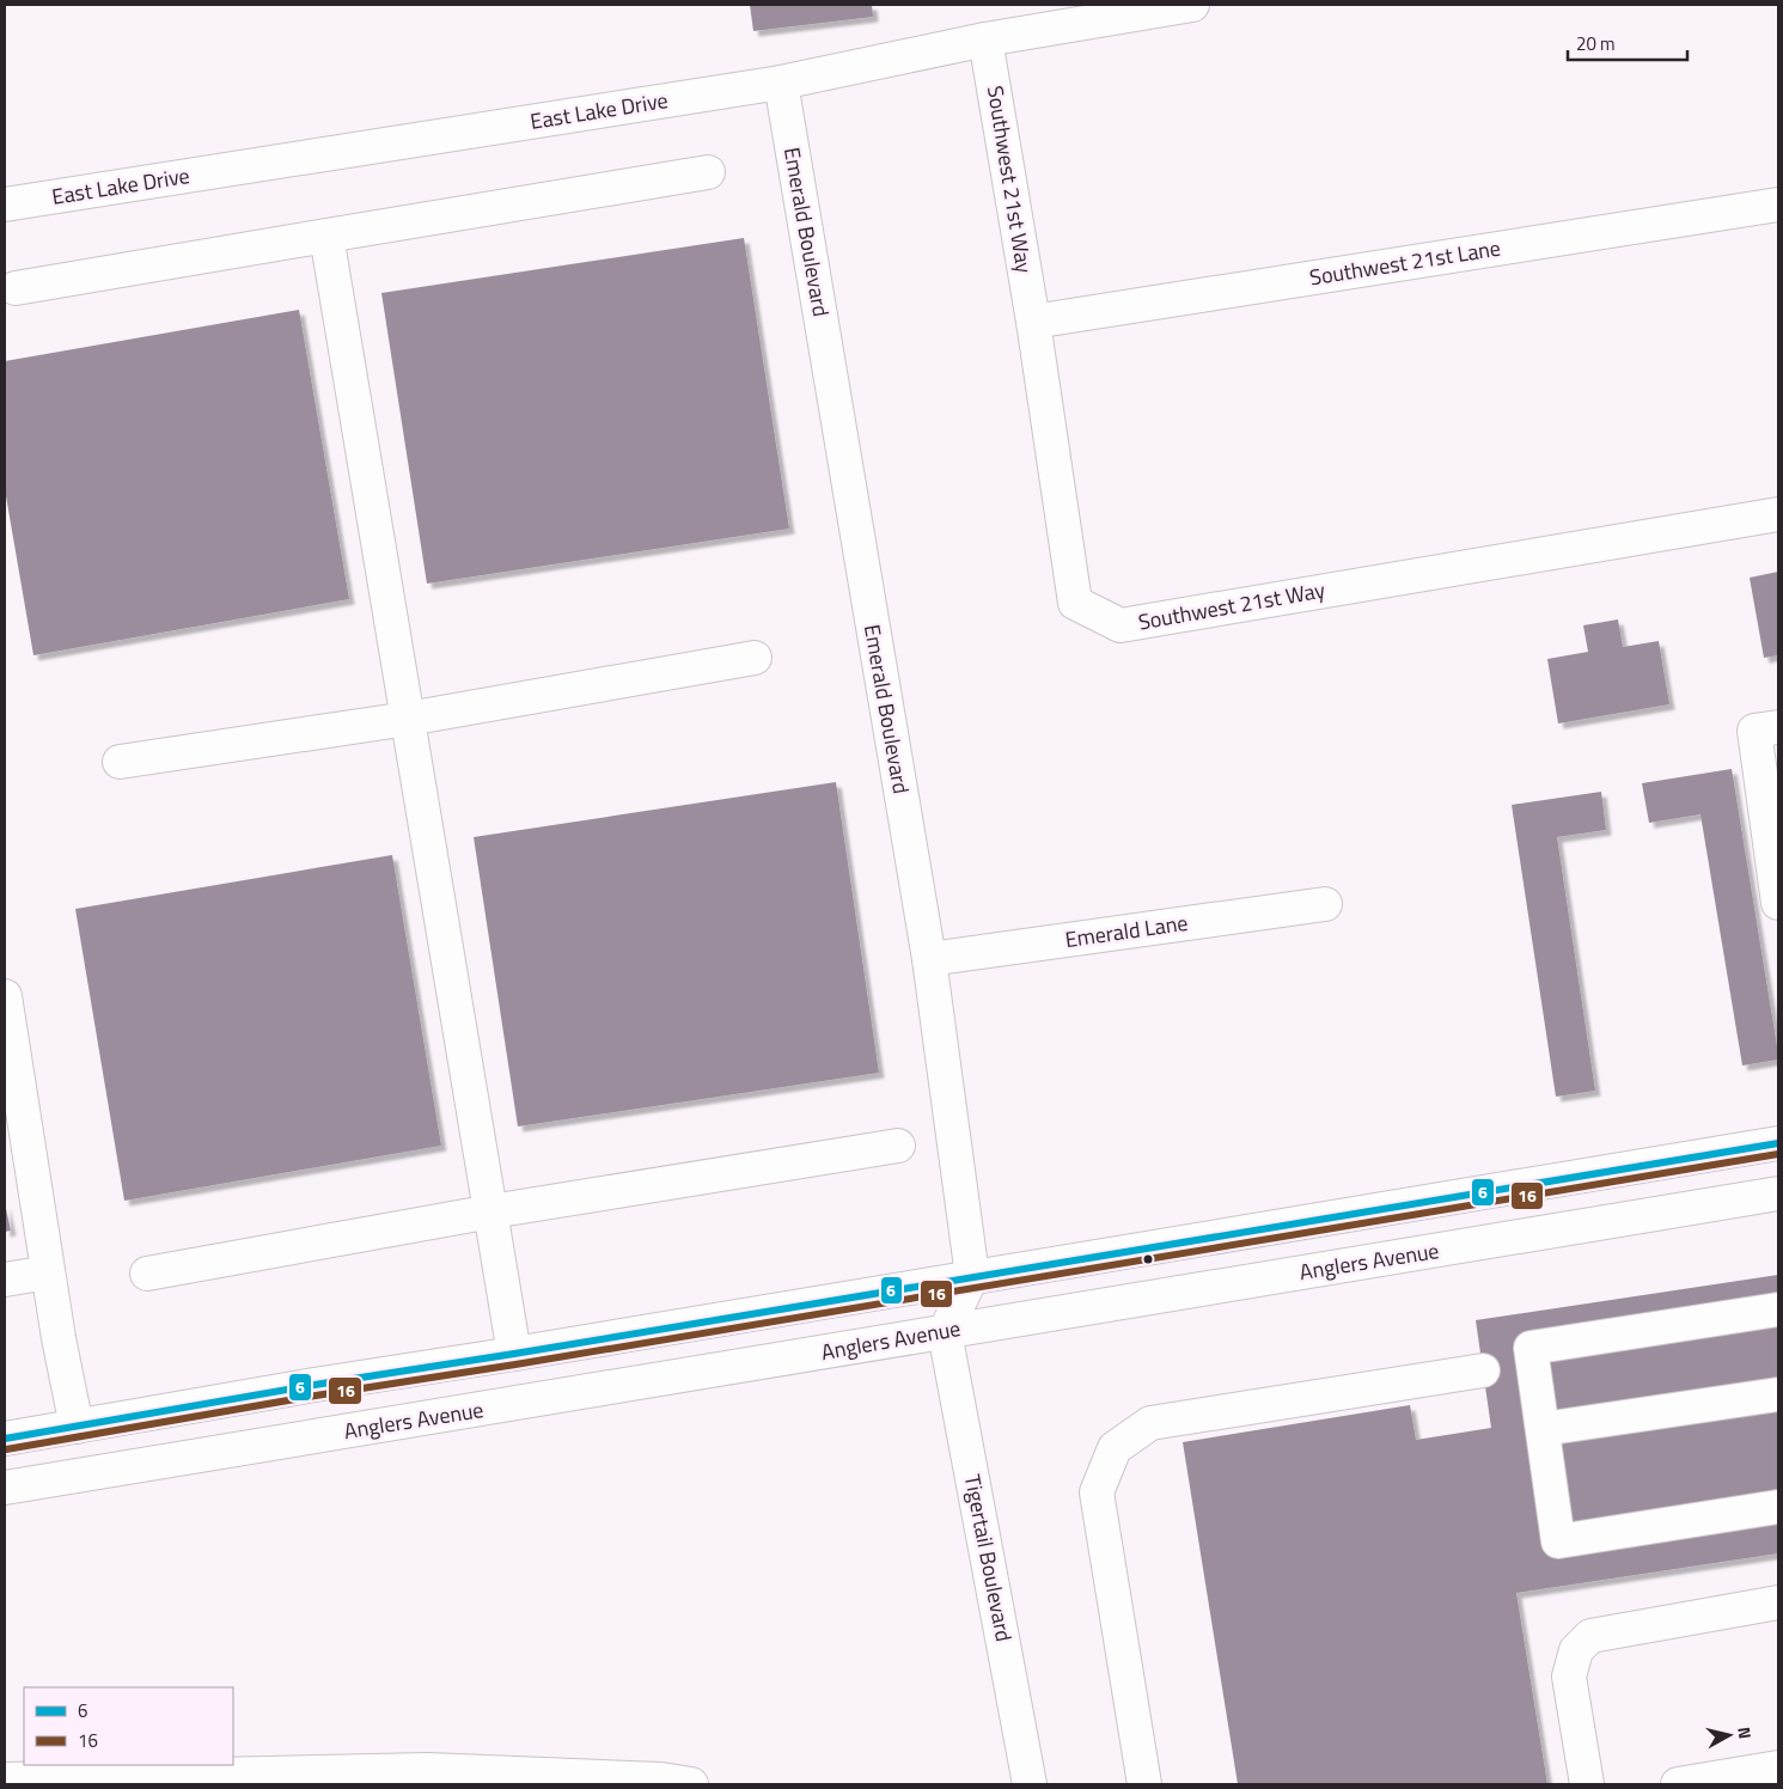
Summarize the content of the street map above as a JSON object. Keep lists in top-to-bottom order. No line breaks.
{"streets":{"street":["East Lake Drive","Southwest 21st Way","Emerald Boulevard","Southwest 21st Lane","Emerald Lane","Anglers Avenue","Tigertail Boulevard"]},"crossings":[["East Lake Drive","Southwest 21st Way"],["East Lake Drive","Emerald Boulevard"],["Southwest 21st Way","Southwest 21st Lane"],["Emerald Boulevard","Emerald Lane"],["Anglers Avenue","Tigertail Boulevard"]],"lines":["transit line 6","transit line 16"],"legend":["6","16"],"scale_bar":"20 m","north":"right"}
